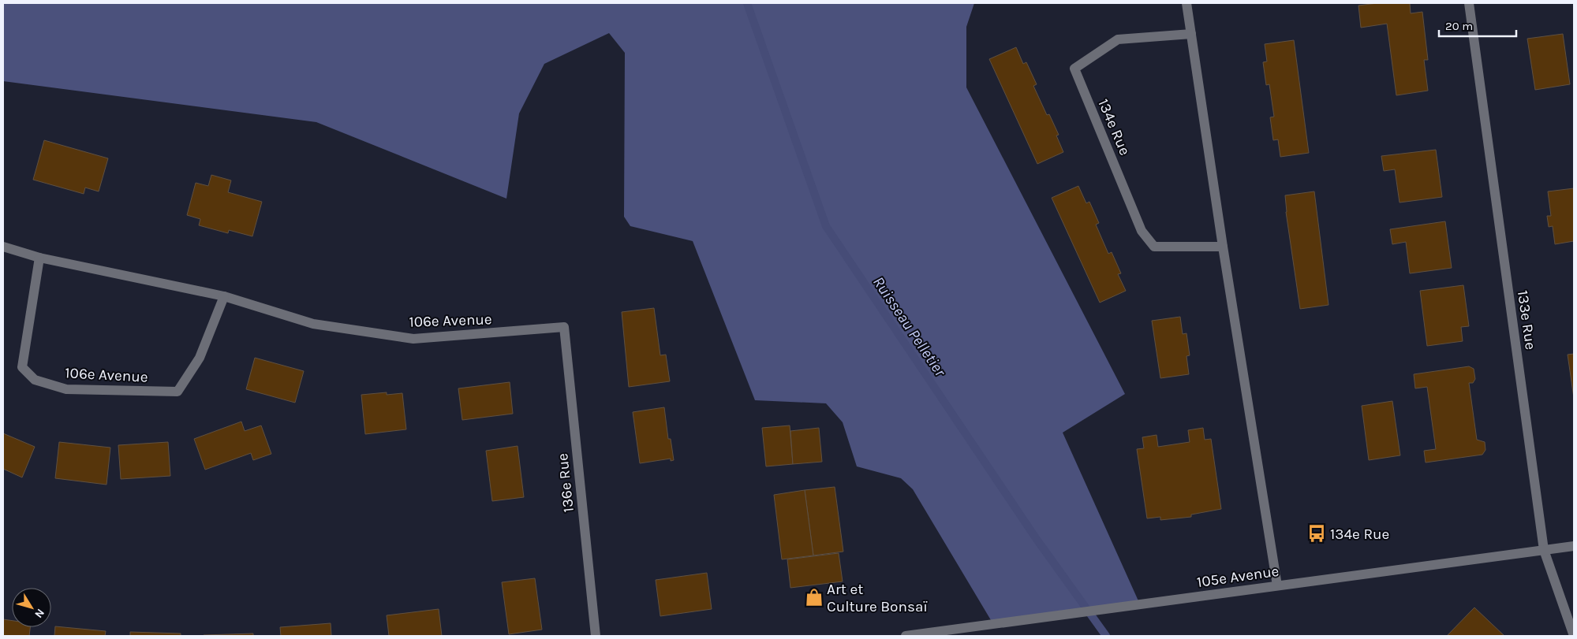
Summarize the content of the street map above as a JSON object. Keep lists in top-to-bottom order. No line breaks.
{"streets":{"street":["134e Rue","106e Avenue","133e Rue","136e Rue","105e Avenue"]},"crossings":[["106e Avenue","136e Rue"],["133e Rue","105e Avenue"]],"water":["Ruisseau Pelletier"],"places":{"bus stop":["134e Rue"],"shop":["Art et Culture Bonsaï"]},"scale_bar":"20 m","north":"bottom right"}
